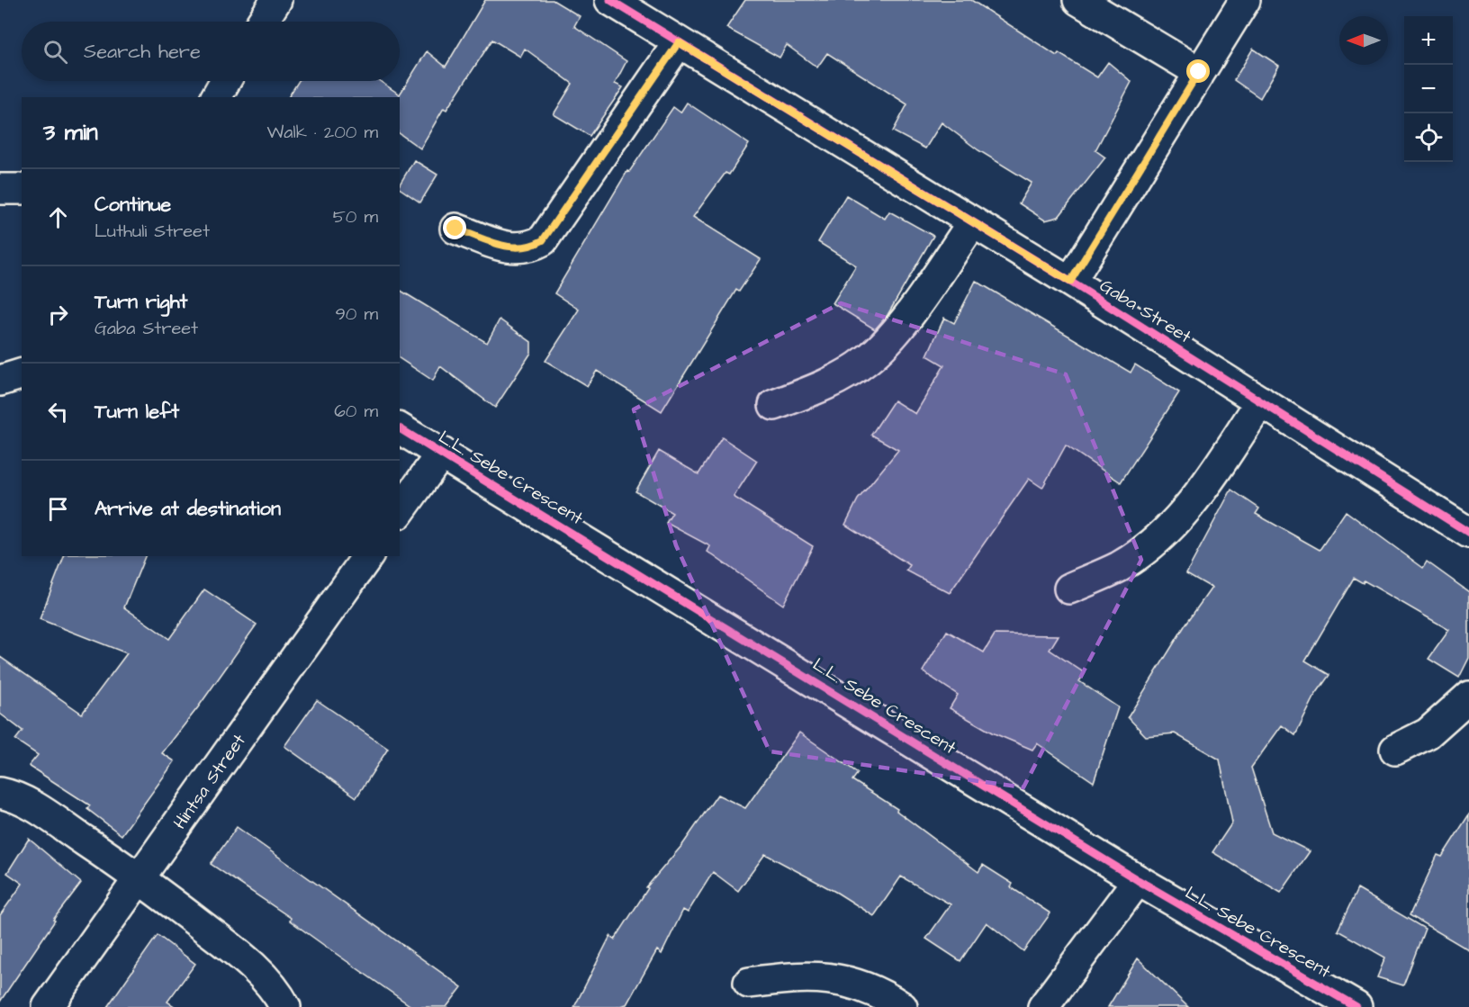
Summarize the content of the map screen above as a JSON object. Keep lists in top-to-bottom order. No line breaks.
{"streets":{"street":["Gaba Street","L.L. Sebe Crescent","Hintsa Street"]},"north":"left","page":{"map_buttons":["+","−"],"search":"Search here","heading":["3 min","Walk · 200 m"],"list":[["Continue","Luthuli Street","50 m"],["Turn right","Gaba Street","90 m"],["Turn left","60 m"],"Arrive at destination"]}}
